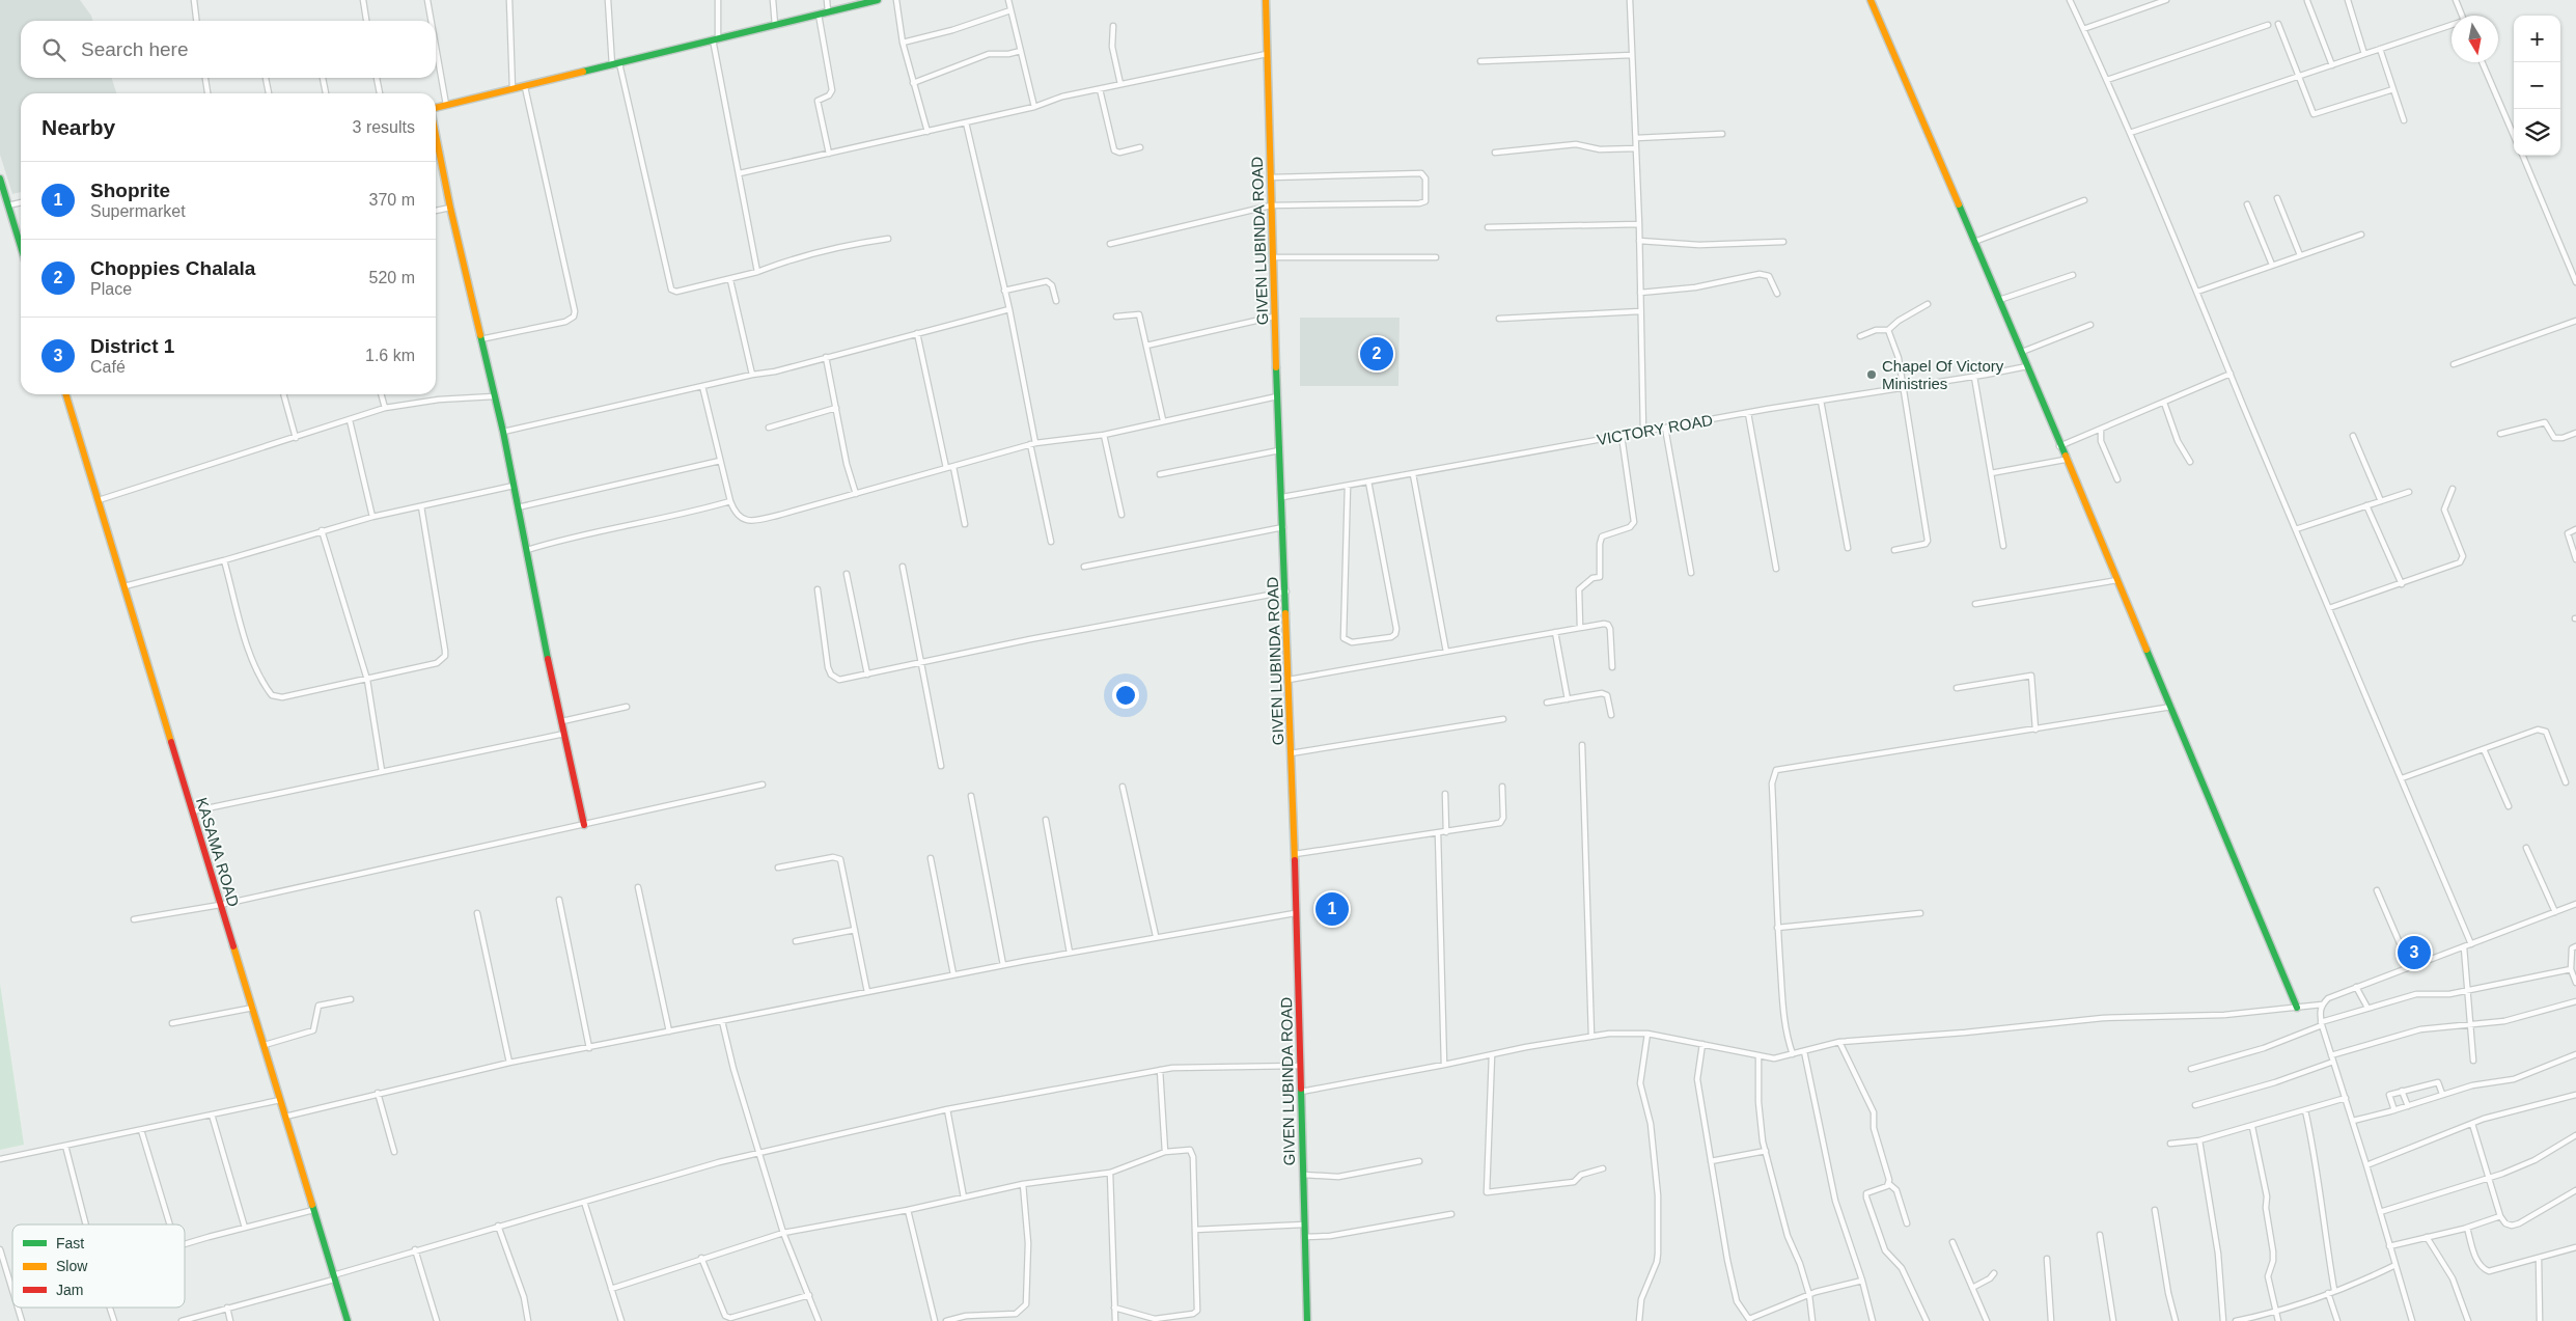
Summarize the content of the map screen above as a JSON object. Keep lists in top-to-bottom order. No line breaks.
{"streets":{"street":["GIVEN LUBINDA ROAD","VICTORY ROAD","KASAMA ROAD"]},"crossings":[["GIVEN LUBINDA ROAD","VICTORY ROAD"]],"places":["Chapel Of Victory Ministries"],"legend":["Fast","Slow","Jam"],"north":"bottom","page":{"map_buttons":["+","−"],"search":"Search here","heading":["Nearby","3 results"],"list":[{"mark":"1","name":"Shoprite","note":"Supermarket","value":"370 m"},{"mark":"2","name":"Choppies Chalala","note":"Place","value":"520 m"},{"mark":"3","name":"District 1","note":"Café","value":"1.6 km"}],"pins":["2","1","3"]}}
